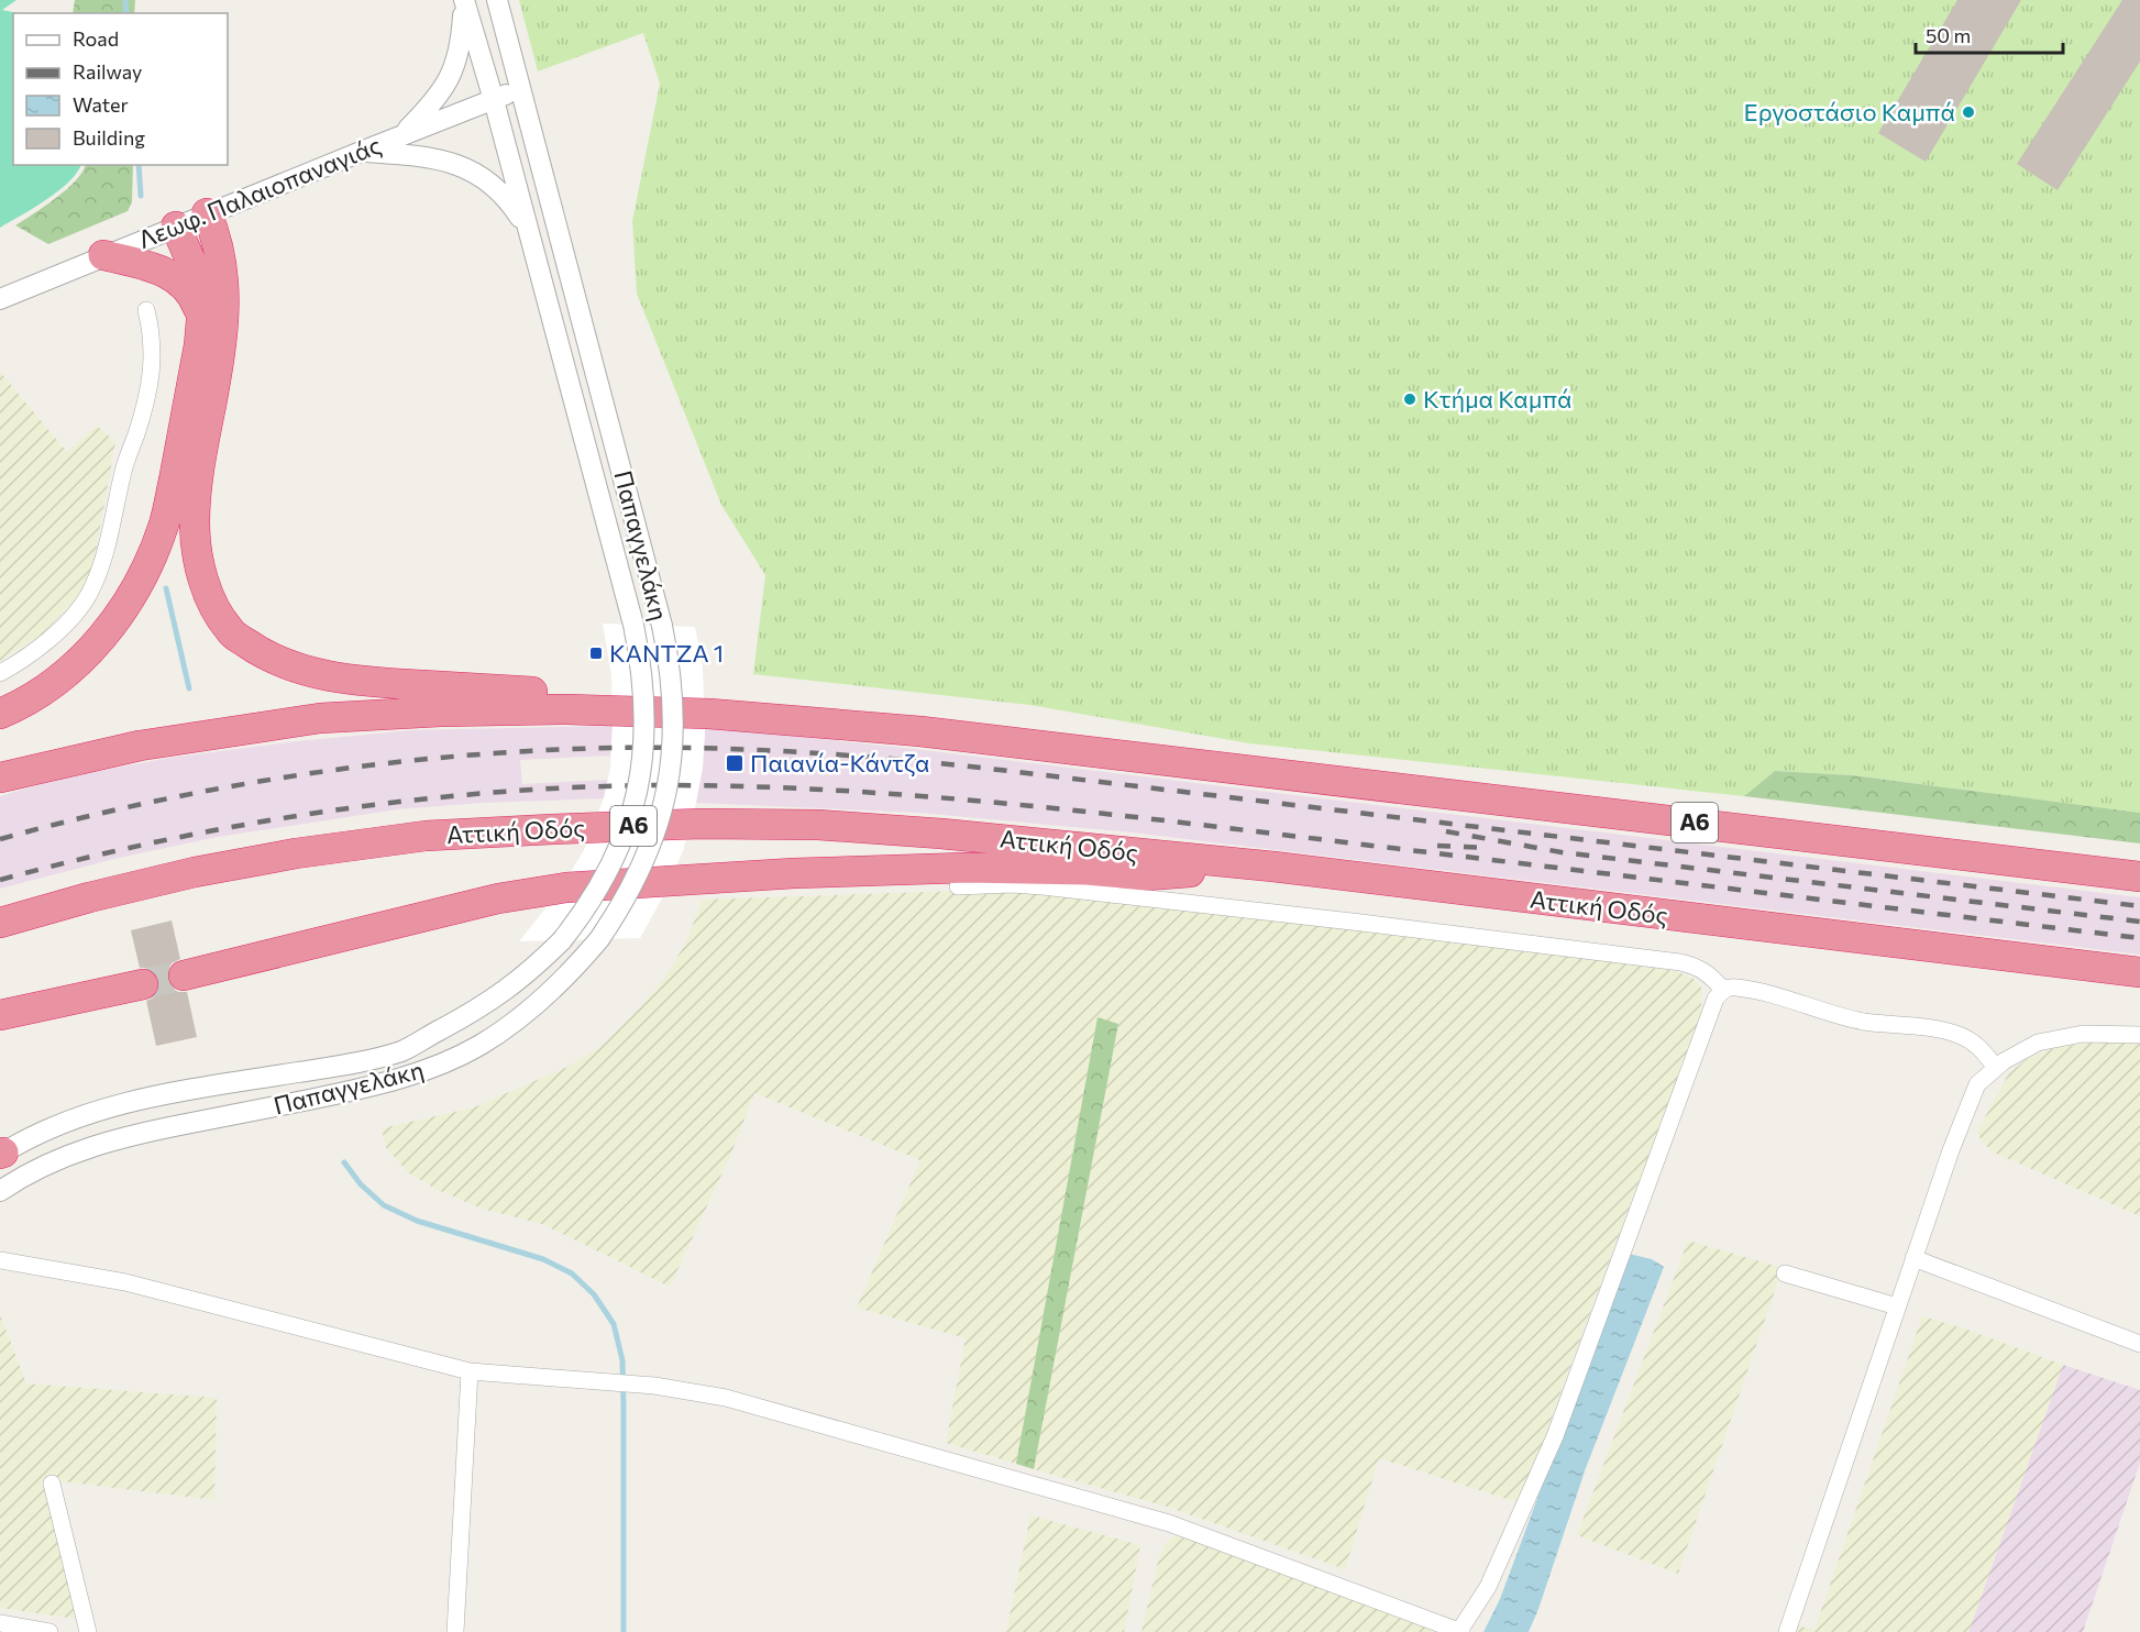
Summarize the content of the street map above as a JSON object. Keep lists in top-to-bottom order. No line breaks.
{"streets":{"highway":["Α6","Αττική Οδός"],"street":["Λεωφ. Παλαιοπαναγιάς","Παπαγγελάκη"]},"crossings":[["Λεωφ. Παλαιοπαναγιάς","Παπαγγελάκη"]],"places":{"other":["Εργοστάσιο Καμπά","Kτήμα Καμπά"],"transit":["ΚΑΝΤΖΑ 1","Παιανία-Κάντζα"]},"legend":["Road","Railway","Water","Building"],"scale_bar":"50 m"}
